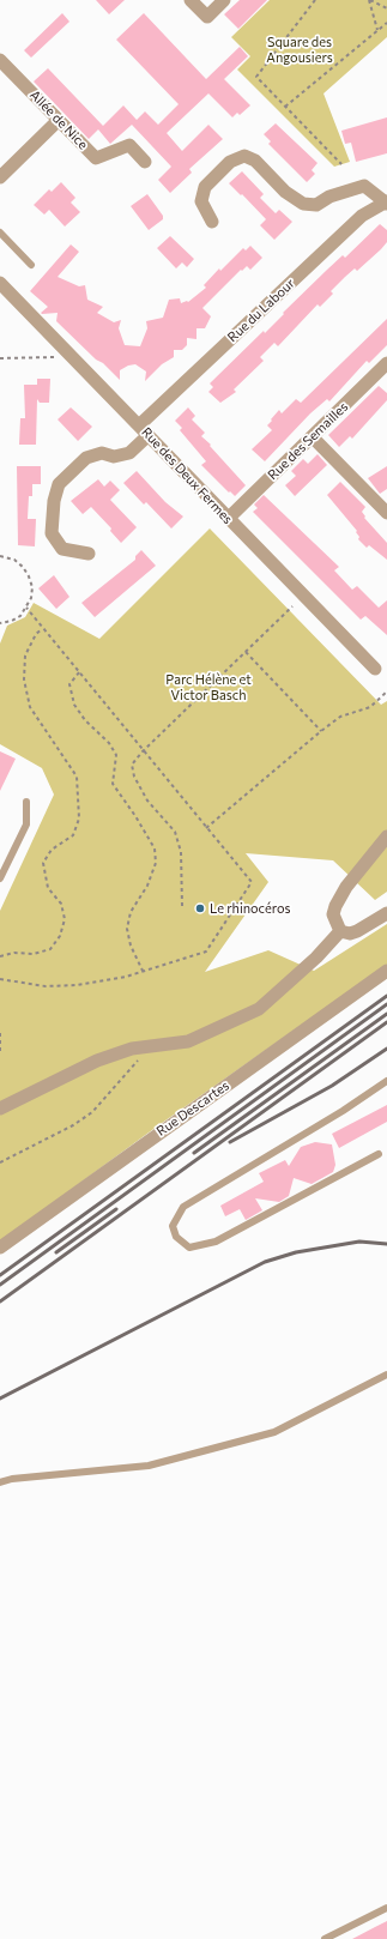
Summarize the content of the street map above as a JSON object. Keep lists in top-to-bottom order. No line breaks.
{"streets":{"street":["Allée de Nice","Rue du Labour","Rue des Semailles","Rue des Deux Fermes","Rue Descartes"]},"crossings":[["Rue du Labour","Rue des Deux Fermes"],["Rue des Semailles","Rue des Deux Fermes"]],"parks":["Square des Angousiers","Parc Hélène et Victor Basch"],"places":["Le rhinocéros"]}
